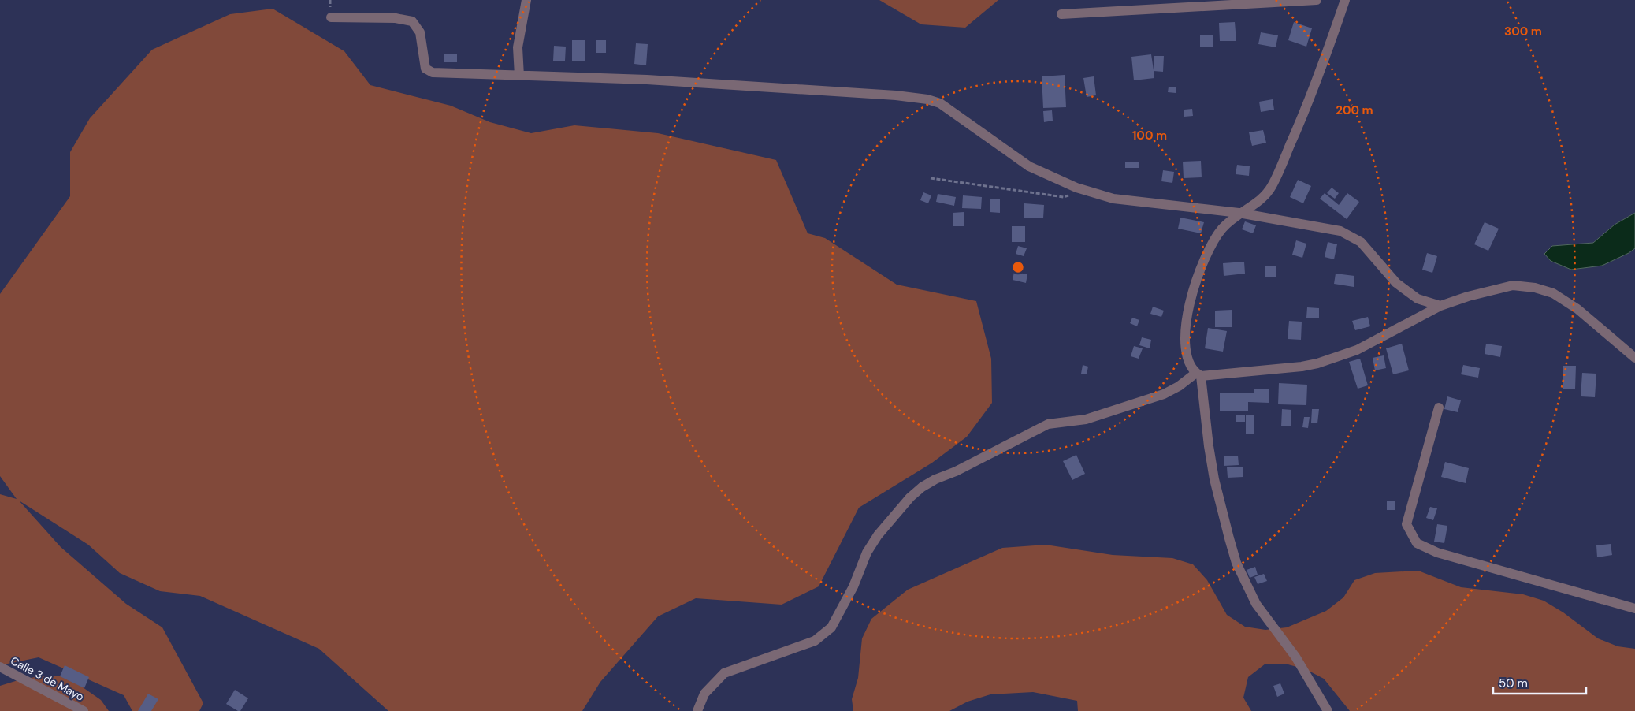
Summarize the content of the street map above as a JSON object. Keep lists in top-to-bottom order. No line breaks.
{"streets":{"street":["Calle 3 de Mayo"]},"scale_bar":"50 m","rings":["300 m","200 m","100 m"]}
